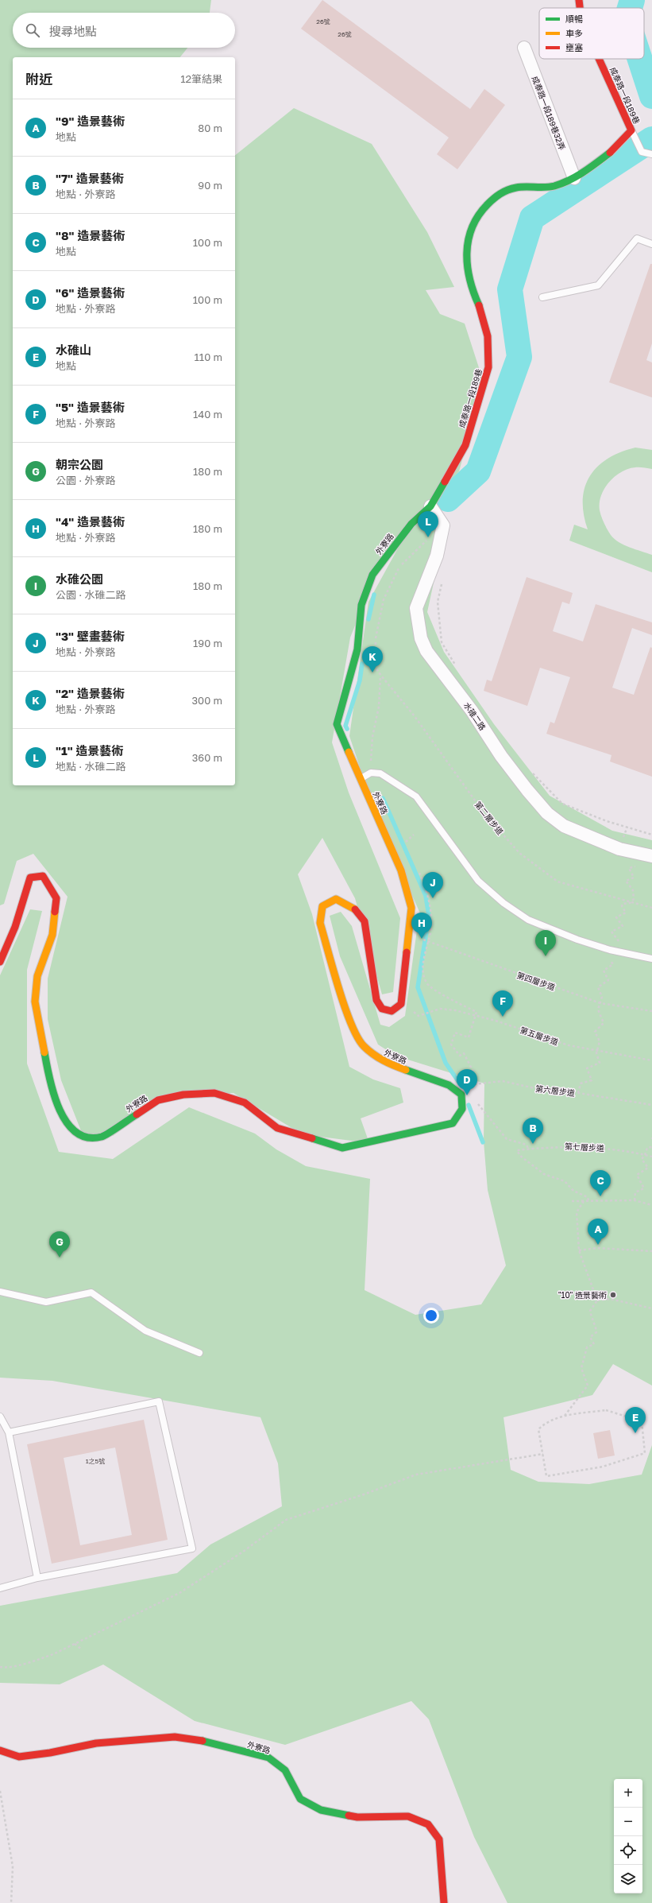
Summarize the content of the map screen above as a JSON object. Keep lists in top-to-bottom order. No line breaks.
{"streets":{"street":["成泰路一段189巷","成泰路一段189巷32弄","外寮路","水碓二路"],"path":["第二層步道","第四層步道","第五層步道","第六層步道","第七層步道"]},"crossings":[["成泰路一段189巷","成泰路一段189巷32弄"],["成泰路一段189巷","外寮路"],["成泰路一段189巷","水碓二路"],["外寮路","水碓二路"]],"places":["\"10\" 造景藝術"],"house_numbers":["26號","26號","1之5號"],"legend":["順暢","車多","壅塞"],"page":{"search":"搜尋地點","heading":["附近","12筆結果"],"list":[{"mark":"A","name":"\"9\" 造景藝術","note":"地點","value":"80 m"},{"mark":"B","name":"\"7\" 造景藝術","note":"地點 · 外寮路","value":"90 m"},{"mark":"C","name":"\"8\" 造景藝術","note":"地點","value":"100 m"},{"mark":"D","name":"\"6\" 造景藝術","note":"地點 · 外寮路","value":"100 m"},{"mark":"E","name":"水碓山","note":"地點","value":"110 m"},{"mark":"F","name":"\"5\" 造景藝術","note":"地點 · 外寮路","value":"140 m"},{"mark":"G","name":"朝宗公園","note":"公園 · 外寮路","value":"180 m"},{"mark":"H","name":"\"4\" 造景藝術","note":"地點 · 外寮路","value":"180 m"},{"mark":"I","name":"水碓公園","note":"公園 · 水碓二路","value":"180 m"},{"mark":"J","name":"\"3\" 壁畫藝術","note":"地點 · 外寮路","value":"190 m"},{"mark":"K","name":"\"2\" 造景藝術","note":"地點 · 外寮路","value":"300 m"},{"mark":"L","name":"\"1\" 造景藝術","note":"地點 · 水碓二路","value":"360 m"}],"pins":["L","K","J","H","I","F","D","B","C","A","G","E"],"map_buttons":["+","−"]}}
